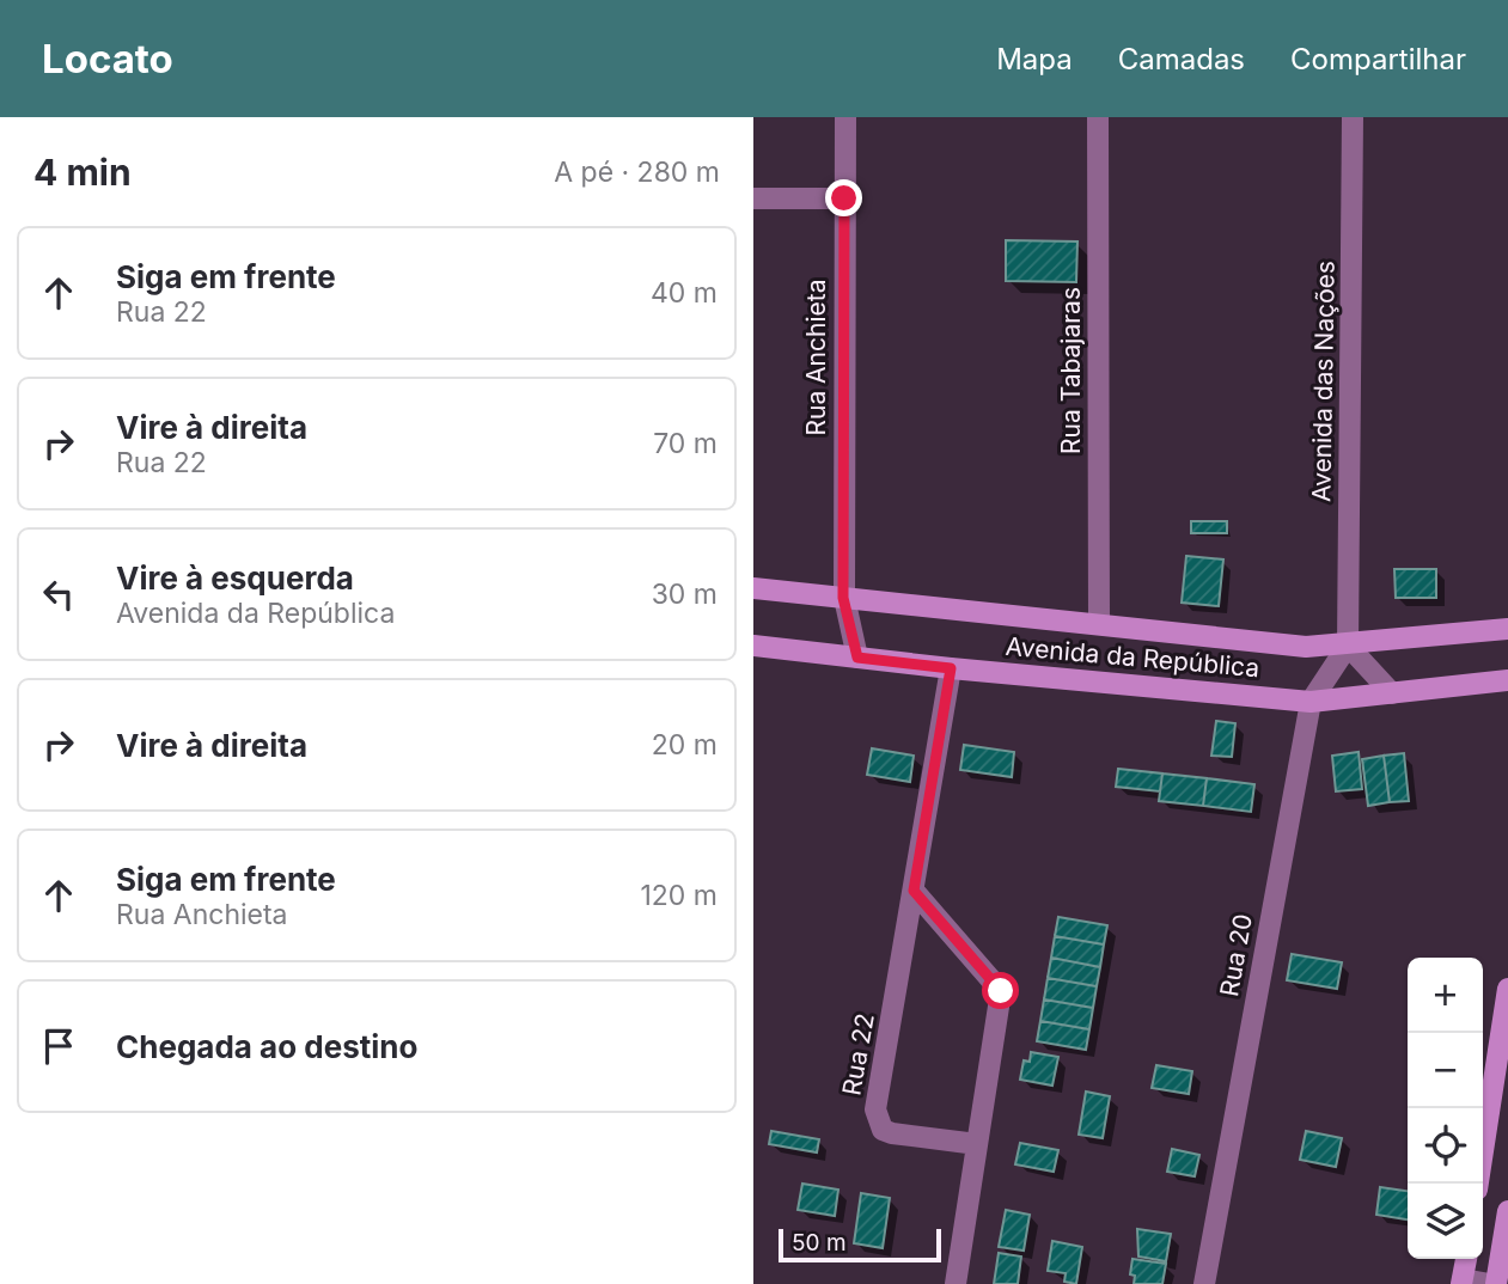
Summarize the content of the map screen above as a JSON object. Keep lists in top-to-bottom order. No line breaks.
{"streets":{"street":["Rua Anchieta","Rua Tabajaras","Avenida das Nações","Avenida da República","Rua 20","Rua 22"]},"crossings":[["Rua Anchieta","Avenida da República"],["Rua Tabajaras","Avenida da República"],["Avenida das Nações","Avenida da República"],["Avenida das Nações","Rua 20"],["Avenida da República","Rua 20"],["Avenida da República","Rua 22"]],"scale_bar":"50 m","page":{"header":"Locato","nav":["Mapa","Camadas","Compartilhar"],"heading":["4 min","A pé · 280 m"],"list":[["Siga em frente","Rua 22","40 m"],["Vire à direita","Rua 22","70 m"],["Vire à esquerda","Avenida da República","30 m"],["Vire à direita","20 m"],["Siga em frente","Rua Anchieta","120 m"],"Chegada ao destino"],"map_buttons":["+","−"],"scale":"50 m"}}
